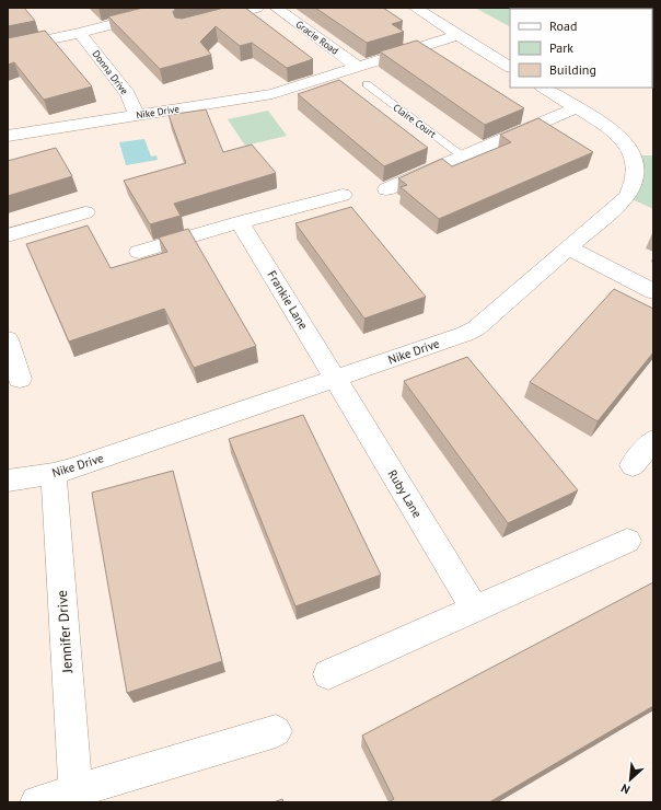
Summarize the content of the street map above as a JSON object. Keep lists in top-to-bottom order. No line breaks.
{"streets":{"street":["Gracie Road","Donna Drive","Nike Drive","Frankie Lane","Ruby Lane","Jennifer Drive"],"lane":["Claire Court"]},"crossings":[["Gracie Road","Nike Drive"],["Donna Drive","Nike Drive"],["Nike Drive","Frankie Lane"],["Nike Drive","Ruby Lane"],["Nike Drive","Jennifer Drive"],["Frankie Lane","Ruby Lane"]],"legend":["Road","Park","Building"],"north":"bottom left"}
